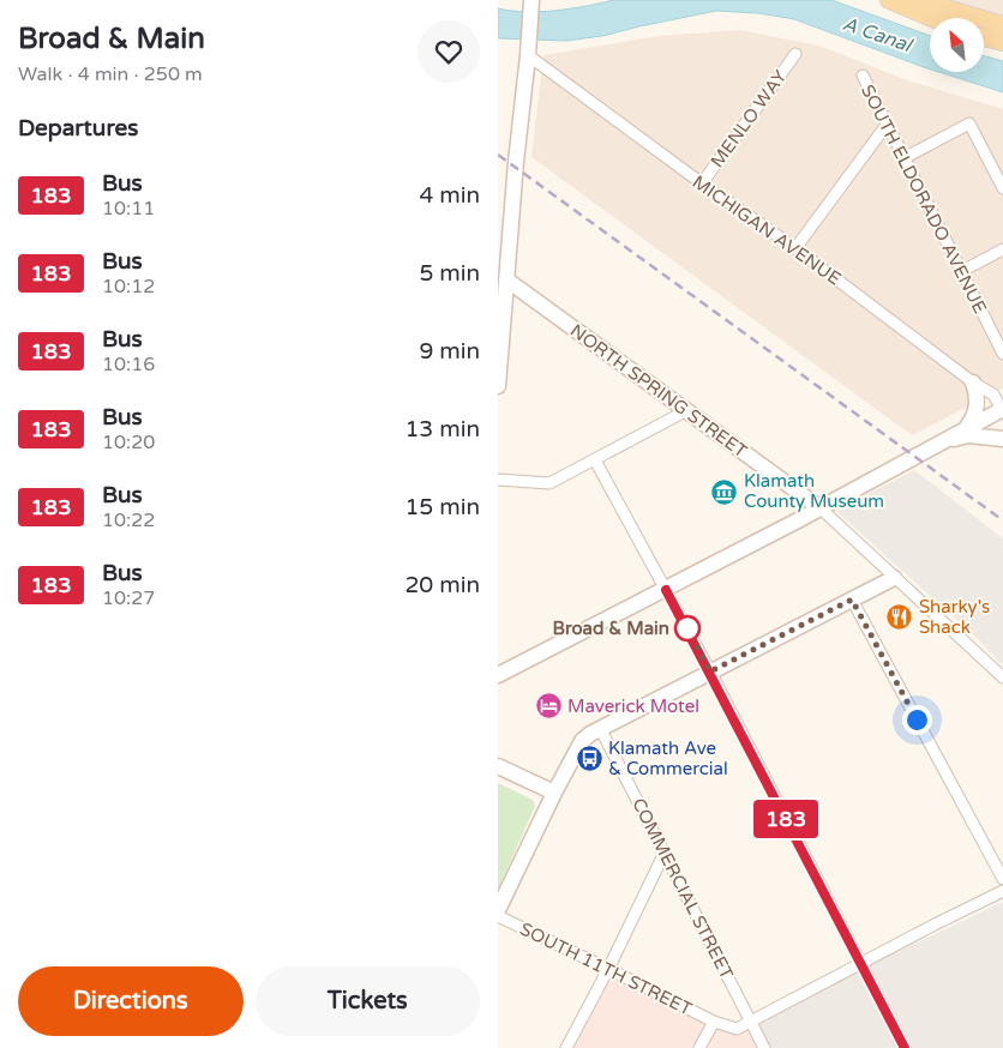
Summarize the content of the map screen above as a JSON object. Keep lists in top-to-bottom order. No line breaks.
{"streets":{"street":["MENLO WAY","SOUTH ELDORADO AVENUE","MICHIGAN AVENUE","NORTH SPRING STREET","COMMERCIAL STREET","SOUTH 11TH STREET"]},"crossings":[["MENLO WAY","MICHIGAN AVENUE"],["COMMERCIAL STREET","SOUTH 11TH STREET"]],"water":["A Canal"],"places":{"museum":["Klamath County Museum"],"restaurant":["Sharky's Shack"],"other":["Broad & Main"],"hotel":["Maverick Motel"],"bus stop":["Klamath Ave & Commercial"]},"lines":["bus line 183"],"north":"top left","page":{"heading":[["Broad & Main","Walk · 4 min · 250 m"],"Departures"],"on_map":"183","list":[{"mark":"183","name":"Bus","note":"10:11","value":"4 min"},{"mark":"183","name":"Bus","note":"10:12","value":"5 min"},{"mark":"183","name":"Bus","note":"10:16","value":"9 min"},{"mark":"183","name":"Bus","note":"10:20","value":"13 min"},{"mark":"183","name":"Bus","note":"10:22","value":"15 min"},{"mark":"183","name":"Bus","note":"10:27","value":"20 min"}],"buttons":["Directions","Tickets"]}}
